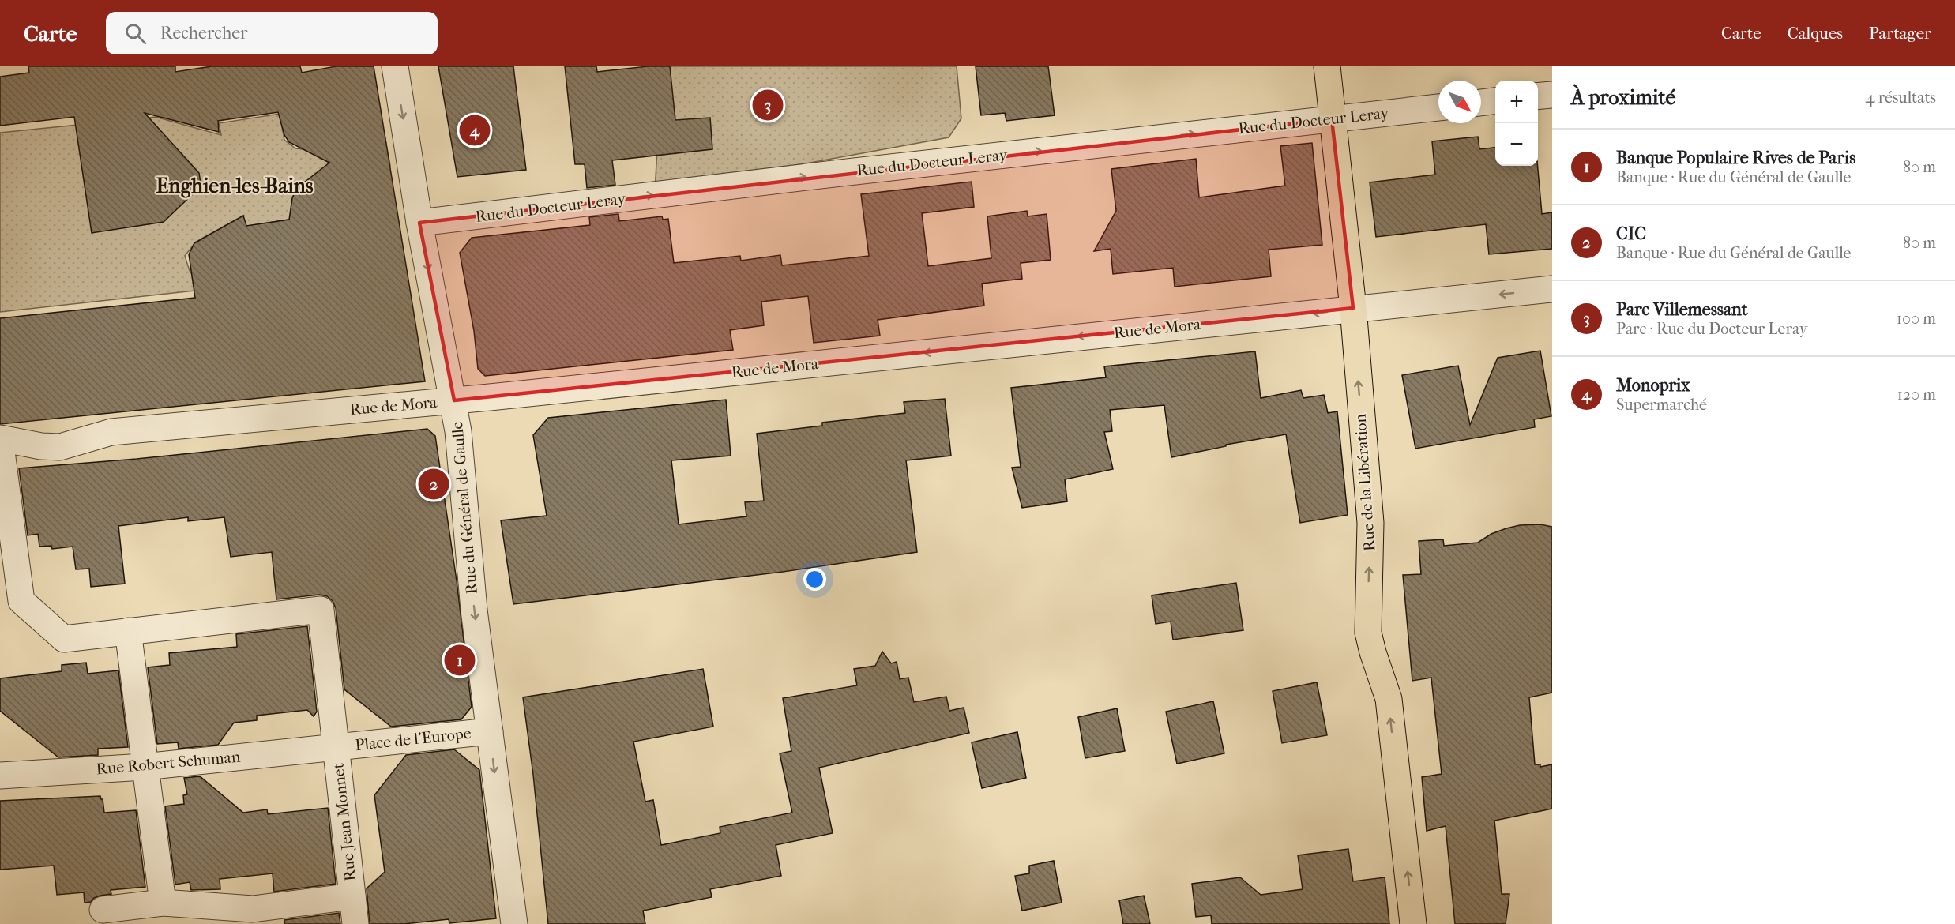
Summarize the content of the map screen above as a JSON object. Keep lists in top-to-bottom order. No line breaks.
{"streets":{"main road":["Rue de la Libération"],"street":["Rue du Docteur Leray","Rue de Mora","Rue du Général de Gaulle","Place de l'Europe","Rue Robert Schuman","Rue Jean Monnet"]},"crossings":[["Rue du Docteur Leray","Rue de la Libération"],["Rue du Docteur Leray","Rue du Général de Gaulle"],["Rue de Mora","Rue de la Libération"],["Rue de Mora","Rue du Général de Gaulle"],["Rue du Général de Gaulle","Place de l'Europe"],["Place de l'Europe","Rue Robert Schuman"],["Place de l'Europe","Rue Jean Monnet"],["Rue Robert Schuman","Rue Jean Monnet"]],"one_way":["Rue du Docteur Leray","Rue de Mora","Rue de la Libération","Rue du Général de Gaulle"],"districts":["Enghien-les-Bains"],"north":"bottom right","page":{"header":"Carte","search":"Rechercher","nav":["Carte","Calques","Partager"],"heading":["À proximité","4 résultats"],"map_buttons":["+","−"],"pins":["3","4","2","1"],"list":[{"mark":"1","name":"Banque Populaire Rives de Paris","note":"Banque · Rue du Général de Gaulle","value":"80 m"},{"mark":"2","name":"CIC","note":"Banque · Rue du Général de Gaulle","value":"80 m"},{"mark":"3","name":"Parc Villemessant","note":"Parc · Rue du Docteur Leray","value":"100 m"},{"mark":"4","name":"Monoprix","note":"Supermarché","value":"120 m"}]}}
